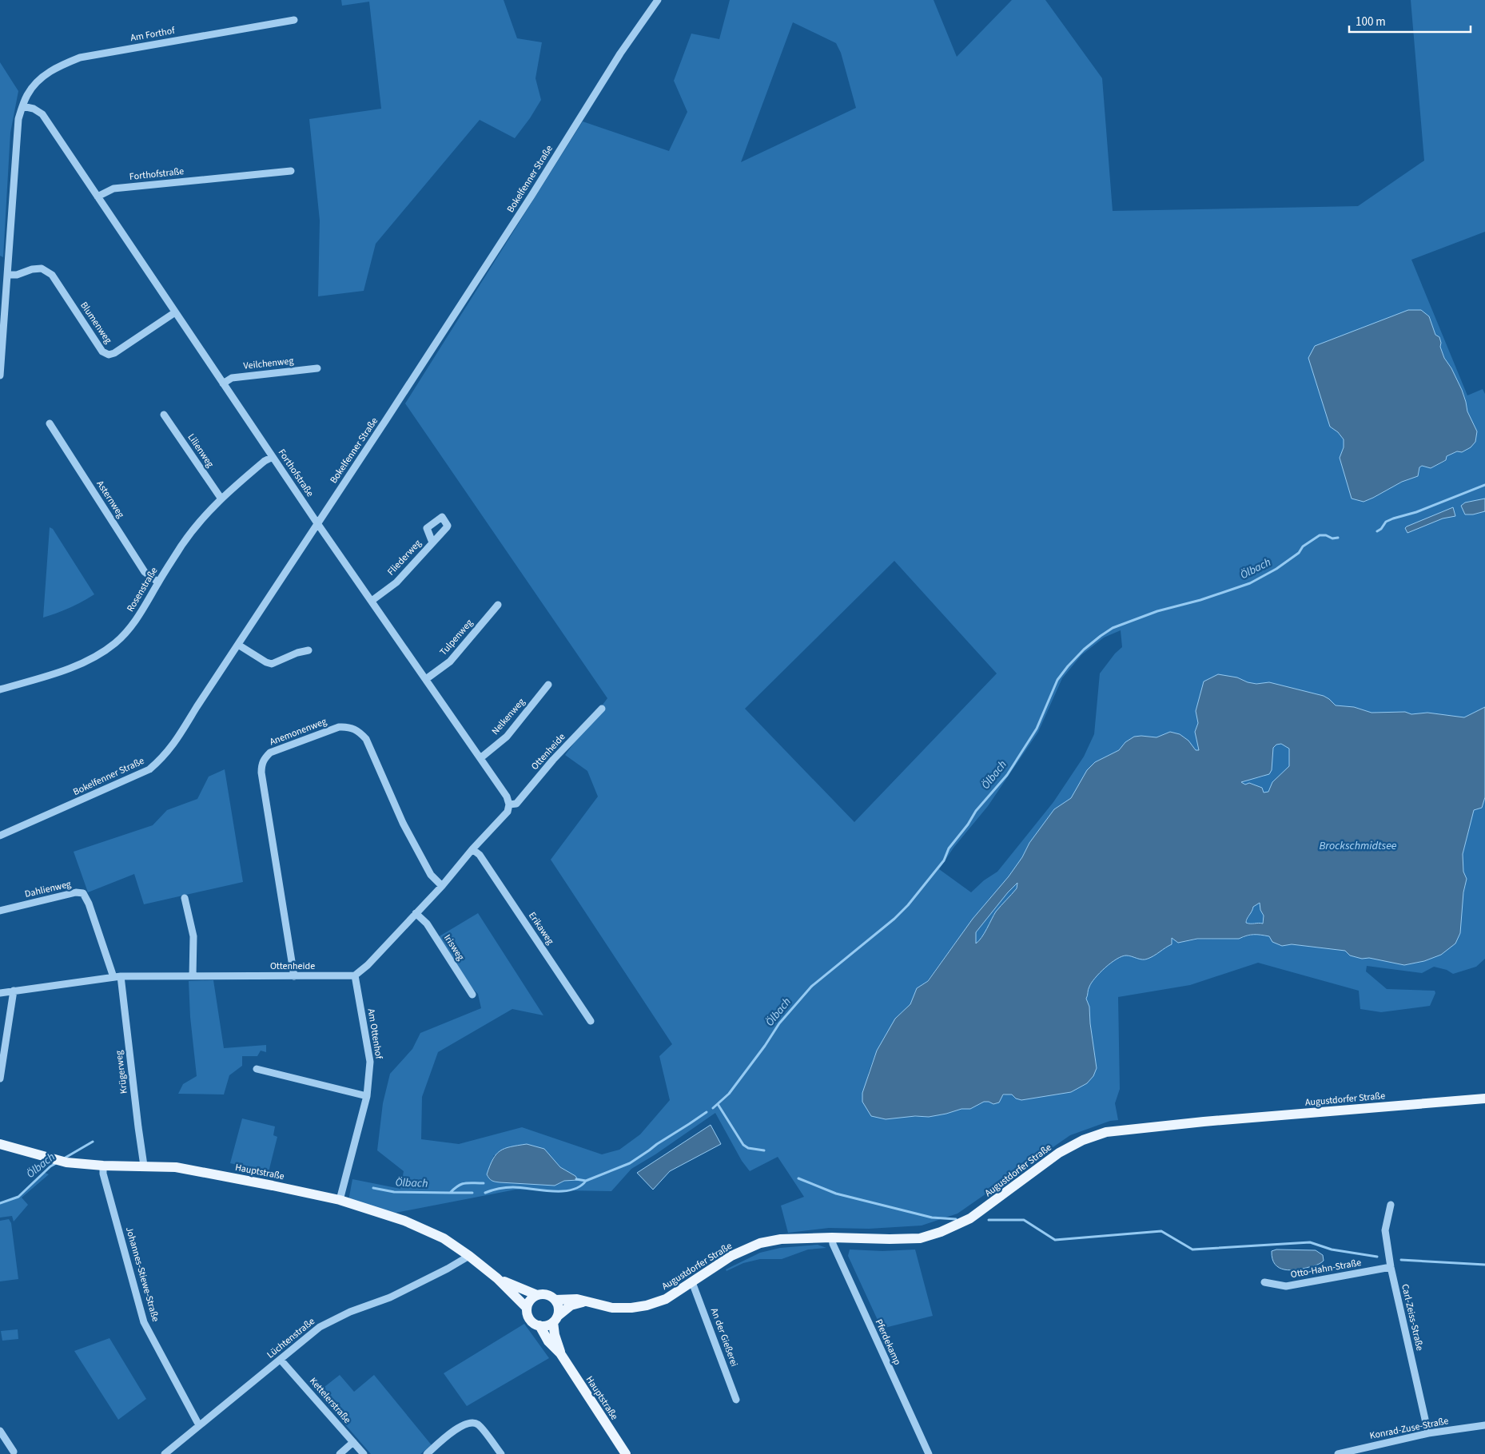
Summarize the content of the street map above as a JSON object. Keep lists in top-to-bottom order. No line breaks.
{"streets":{"main road":["Augustdorfer Straße","Hauptstraße"],"street":["Am Forthof","Forthofstraße","Bokelfenner Straße","Blumenweg","Veilchenweg","Lilienweg","Asternweg","Fliederweg","Rosenstraße","Tulpenweg","Nelkenweg","Anemonenweg","Ottenheide","Dahlienweg","Erikaweg","Irisweg","Am Ottenhof","Krügerweg","Otto-Hahn-Straße","Johannes-Stiewe-Straße","Carl-Zeiss-Straße","An der Gießerei","Lüchtenstraße","Pferdekamp","Kettelerstraße","Konrad-Zuse-Straße"]},"crossings":[["Am Forthof","Forthofstraße"],["Am Forthof","Blumenweg"],["Forthofstraße","Bokelfenner Straße"],["Forthofstraße","Blumenweg"],["Forthofstraße","Veilchenweg"],["Forthofstraße","Fliederweg"],["Forthofstraße","Rosenstraße"],["Forthofstraße","Tulpenweg"],["Forthofstraße","Nelkenweg"],["Lilienweg","Rosenstraße"],["Asternweg","Rosenstraße"],["Anemonenweg","Ottenheide"],["Ottenheide","Dahlienweg"],["Ottenheide","Erikaweg"],["Ottenheide","Irisweg"],["Ottenheide","Am Ottenhof"],["Ottenheide","Krügerweg"],["Dahlienweg","Krügerweg"],["Am Ottenhof","Hauptstraße"],["Krügerweg","Hauptstraße"],["Augustdorfer Straße","Hauptstraße"],["Augustdorfer Straße","An der Gießerei"],["Augustdorfer Straße","Pferdekamp"],["Hauptstraße","Johannes-Stiewe-Straße"],["Hauptstraße","Lüchtenstraße"],["Otto-Hahn-Straße","Carl-Zeiss-Straße"],["Johannes-Stiewe-Straße","Lüchtenstraße"],["Carl-Zeiss-Straße","Konrad-Zuse-Straße"],["Lüchtenstraße","Kettelerstraße"]],"water":["Ölbach","Brockschmidtsee"],"scale_bar":"100 m"}
